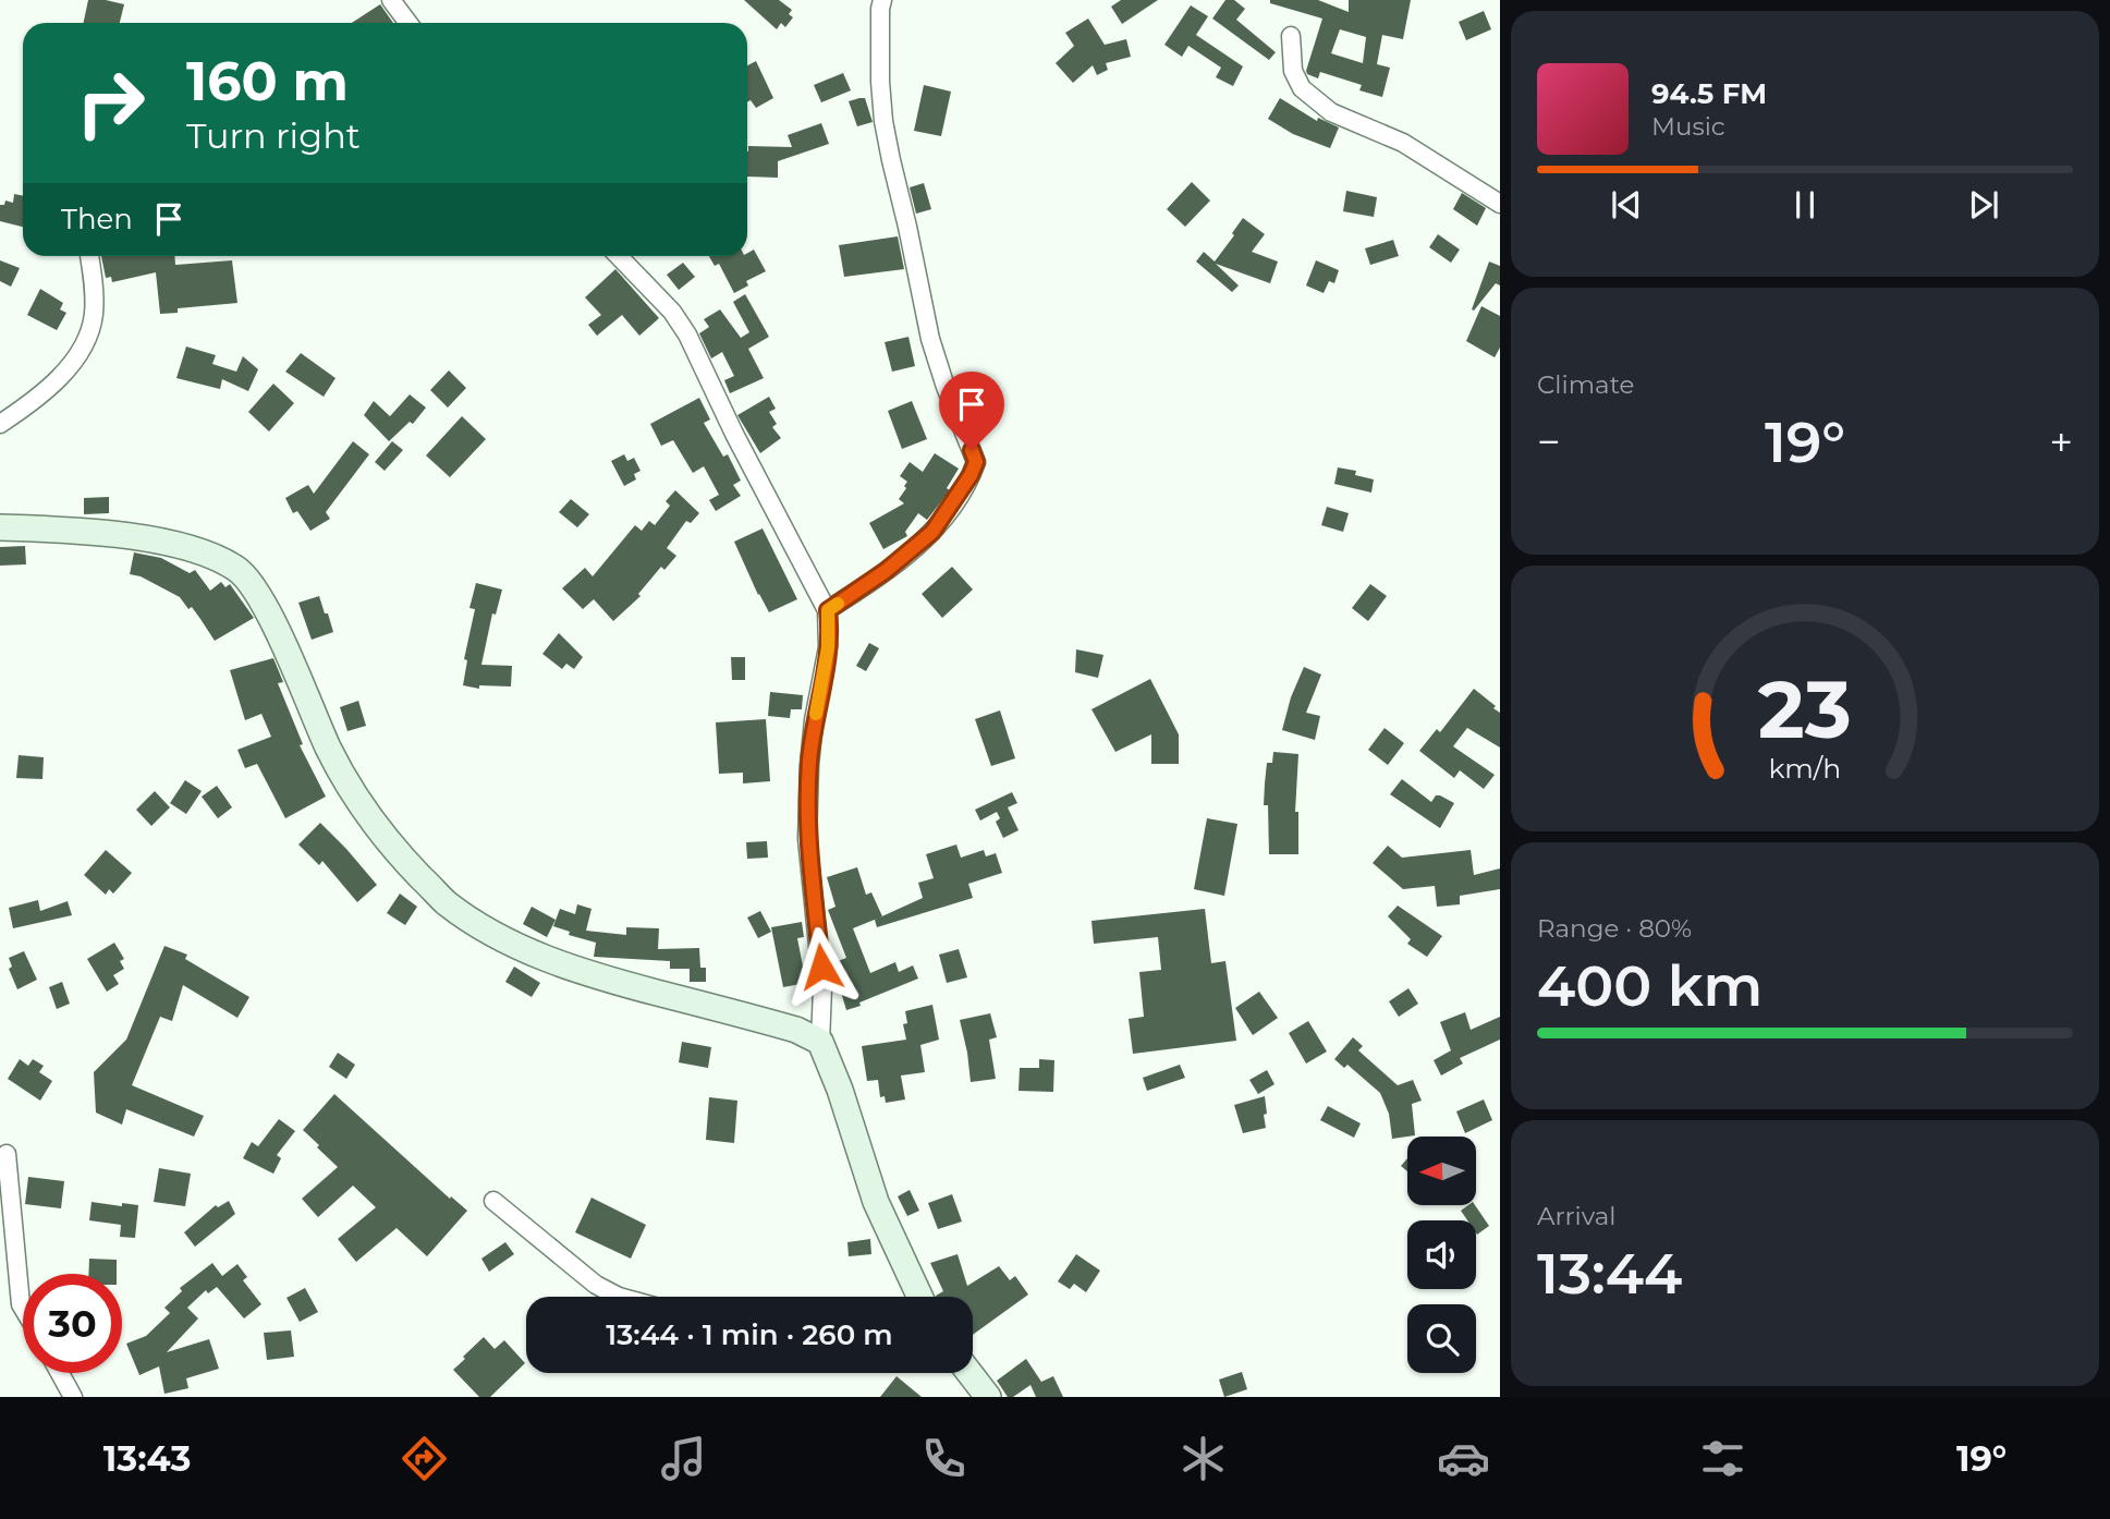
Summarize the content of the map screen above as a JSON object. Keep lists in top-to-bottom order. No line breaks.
{"north":"left","page":{"turn":["160 m","Turn right"],"song":["94.5 FM","Music"],"then":"Then","tile":["Climate",["Range · 80%","400 km"],["Arrival","13:44"]],"heat":["−","19°","+"],"limit":"30","trip":"13:44 · 1 min · 260 m","tabs":["13:43","19°"],"gauge":["23","km/h"]}}
